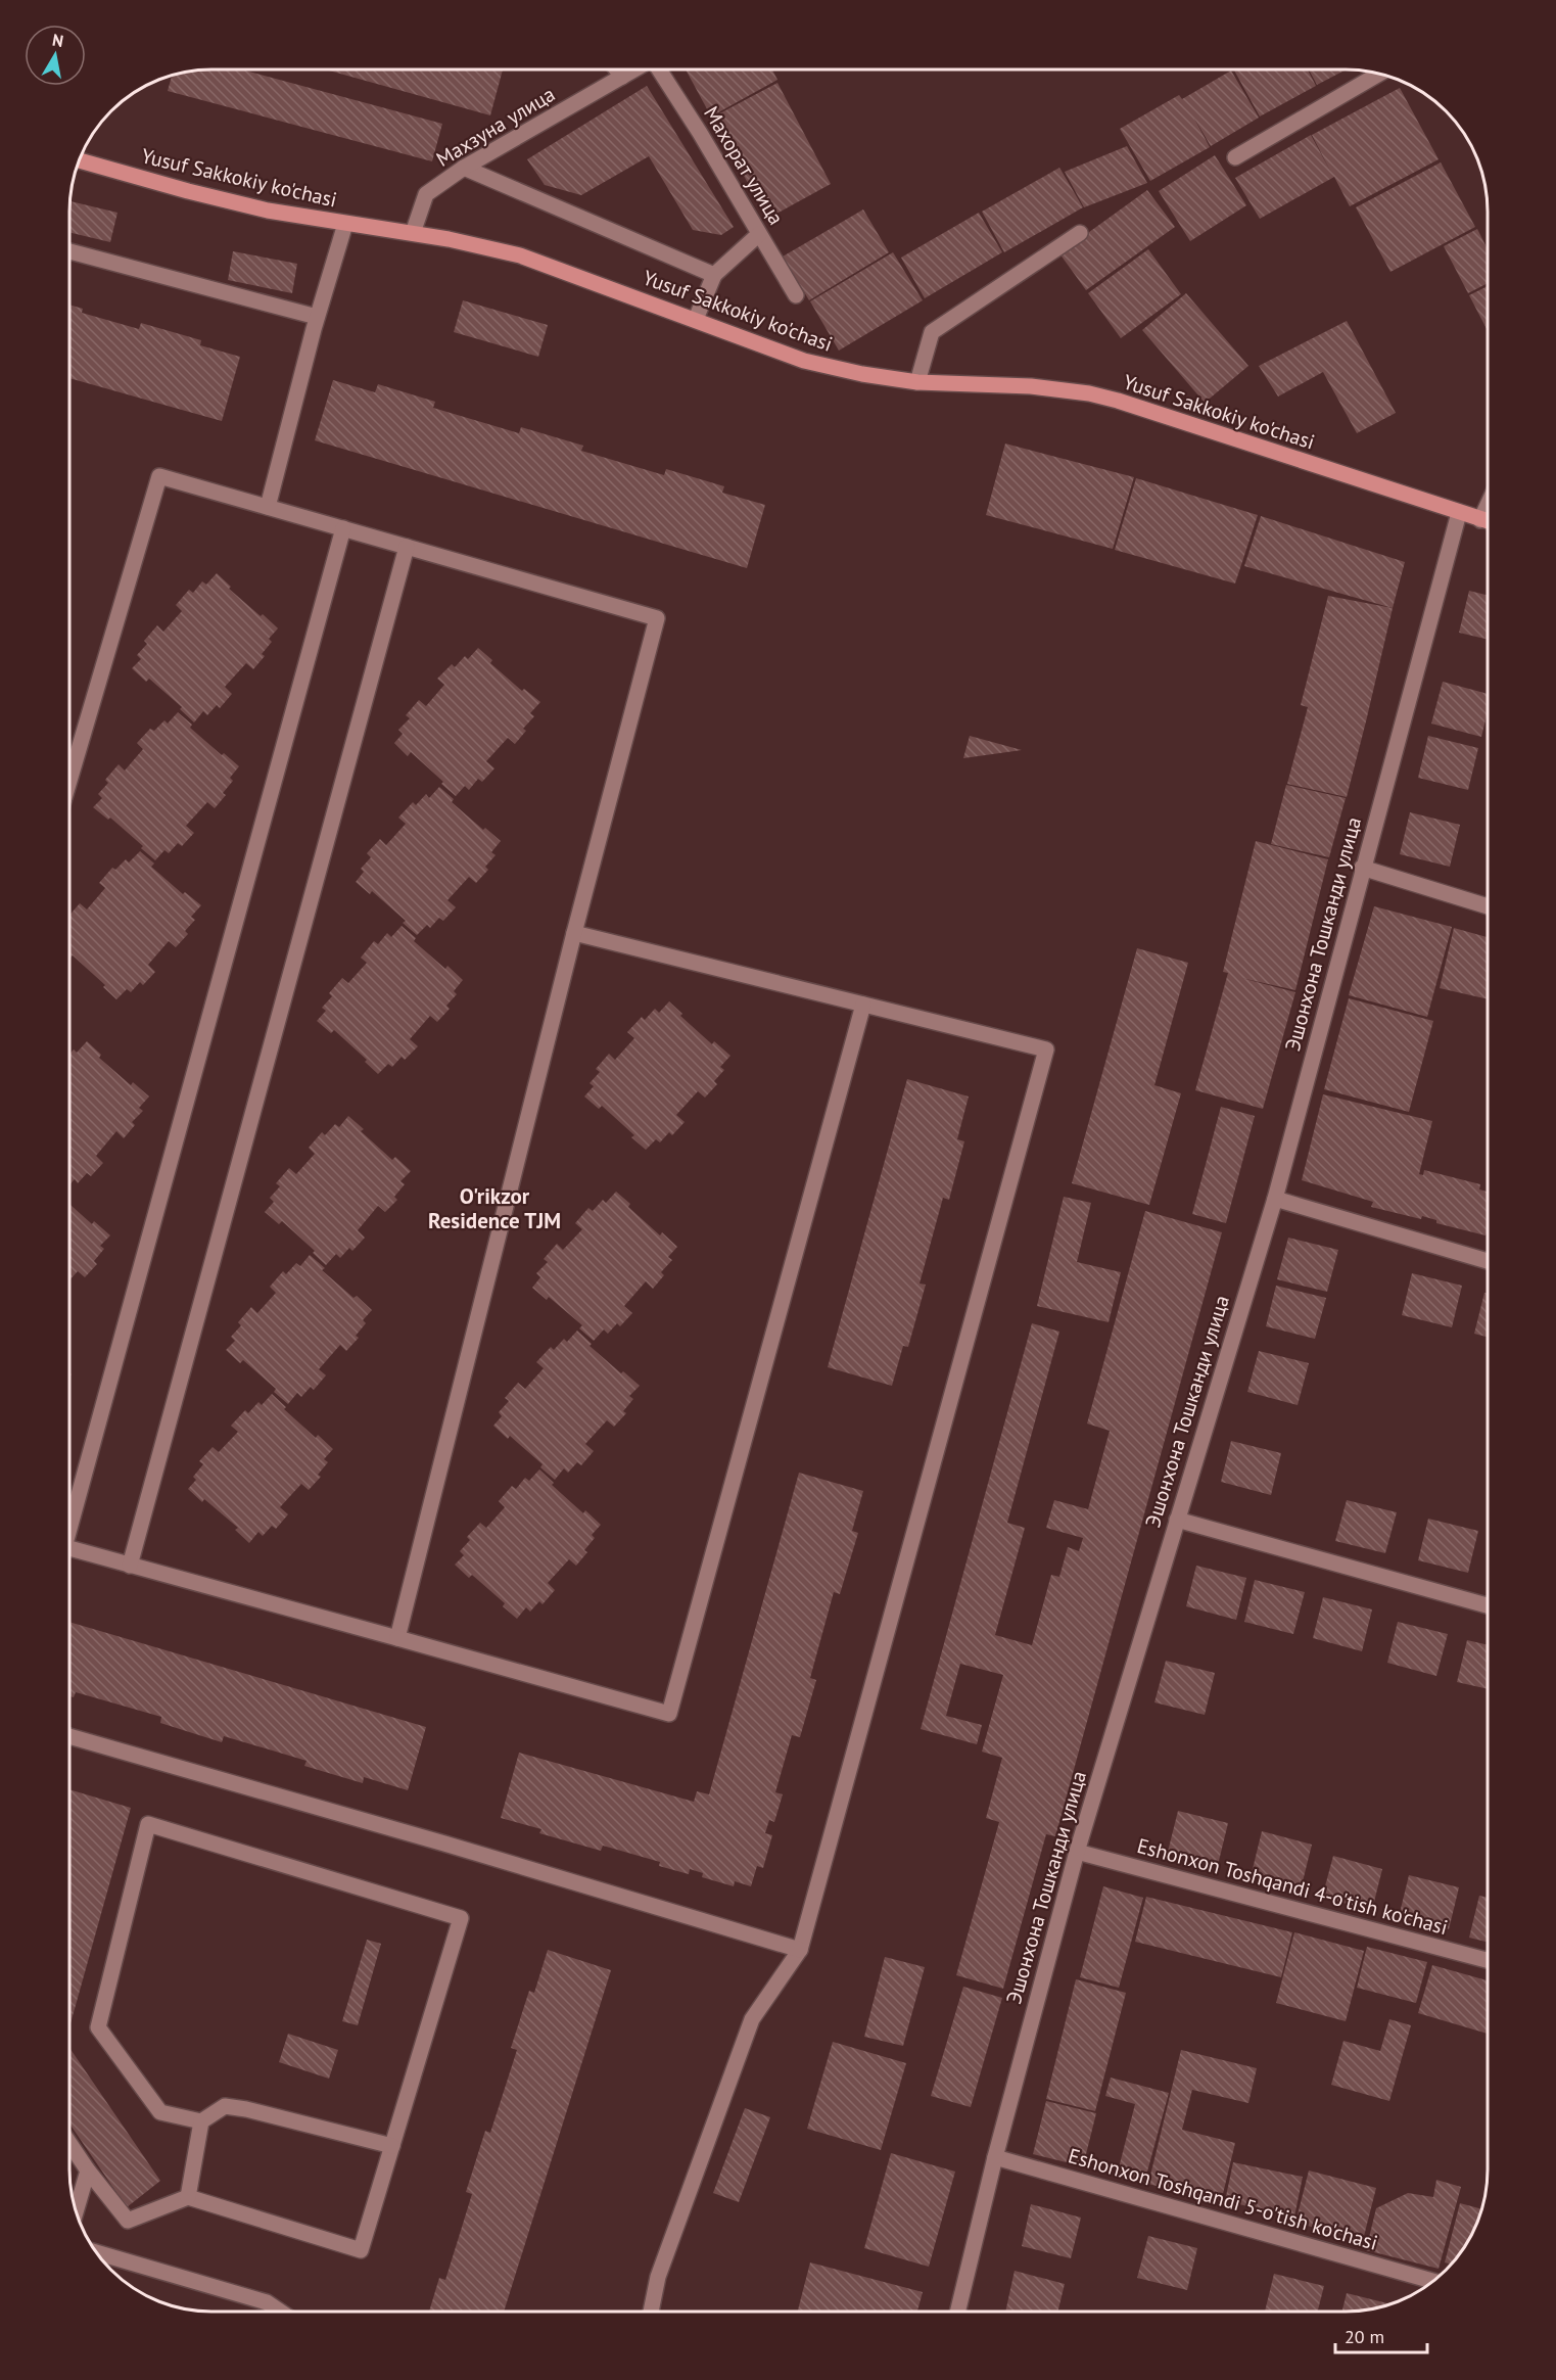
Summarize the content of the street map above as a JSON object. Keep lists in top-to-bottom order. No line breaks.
{"streets":{"main road":["Yusuf Sakkokiy ko'chasi"],"street":["Махзуна улица","Махорат улица","Эшонхона Тошканди улица","Eshonxon Toshqandi 4-o'tish ko'chasi","Eshonxon Toshqandi 5-o'tish ko'chasi"]},"crossings":[["Махзуна улица","Yusuf Sakkokiy ko'chasi"],["Yusuf Sakkokiy ko'chasi","Эшонхона Тошканди улица"],["Эшонхона Тошканди улица","Eshonxon Toshqandi 4-o'tish ko'chasi"],["Эшонхона Тошканди улица","Eshonxon Toshqandi 5-o'tish ko'chasi"]],"districts":["O'rikzor Residence TJM"],"scale_bar":"20 m","north":"top"}
